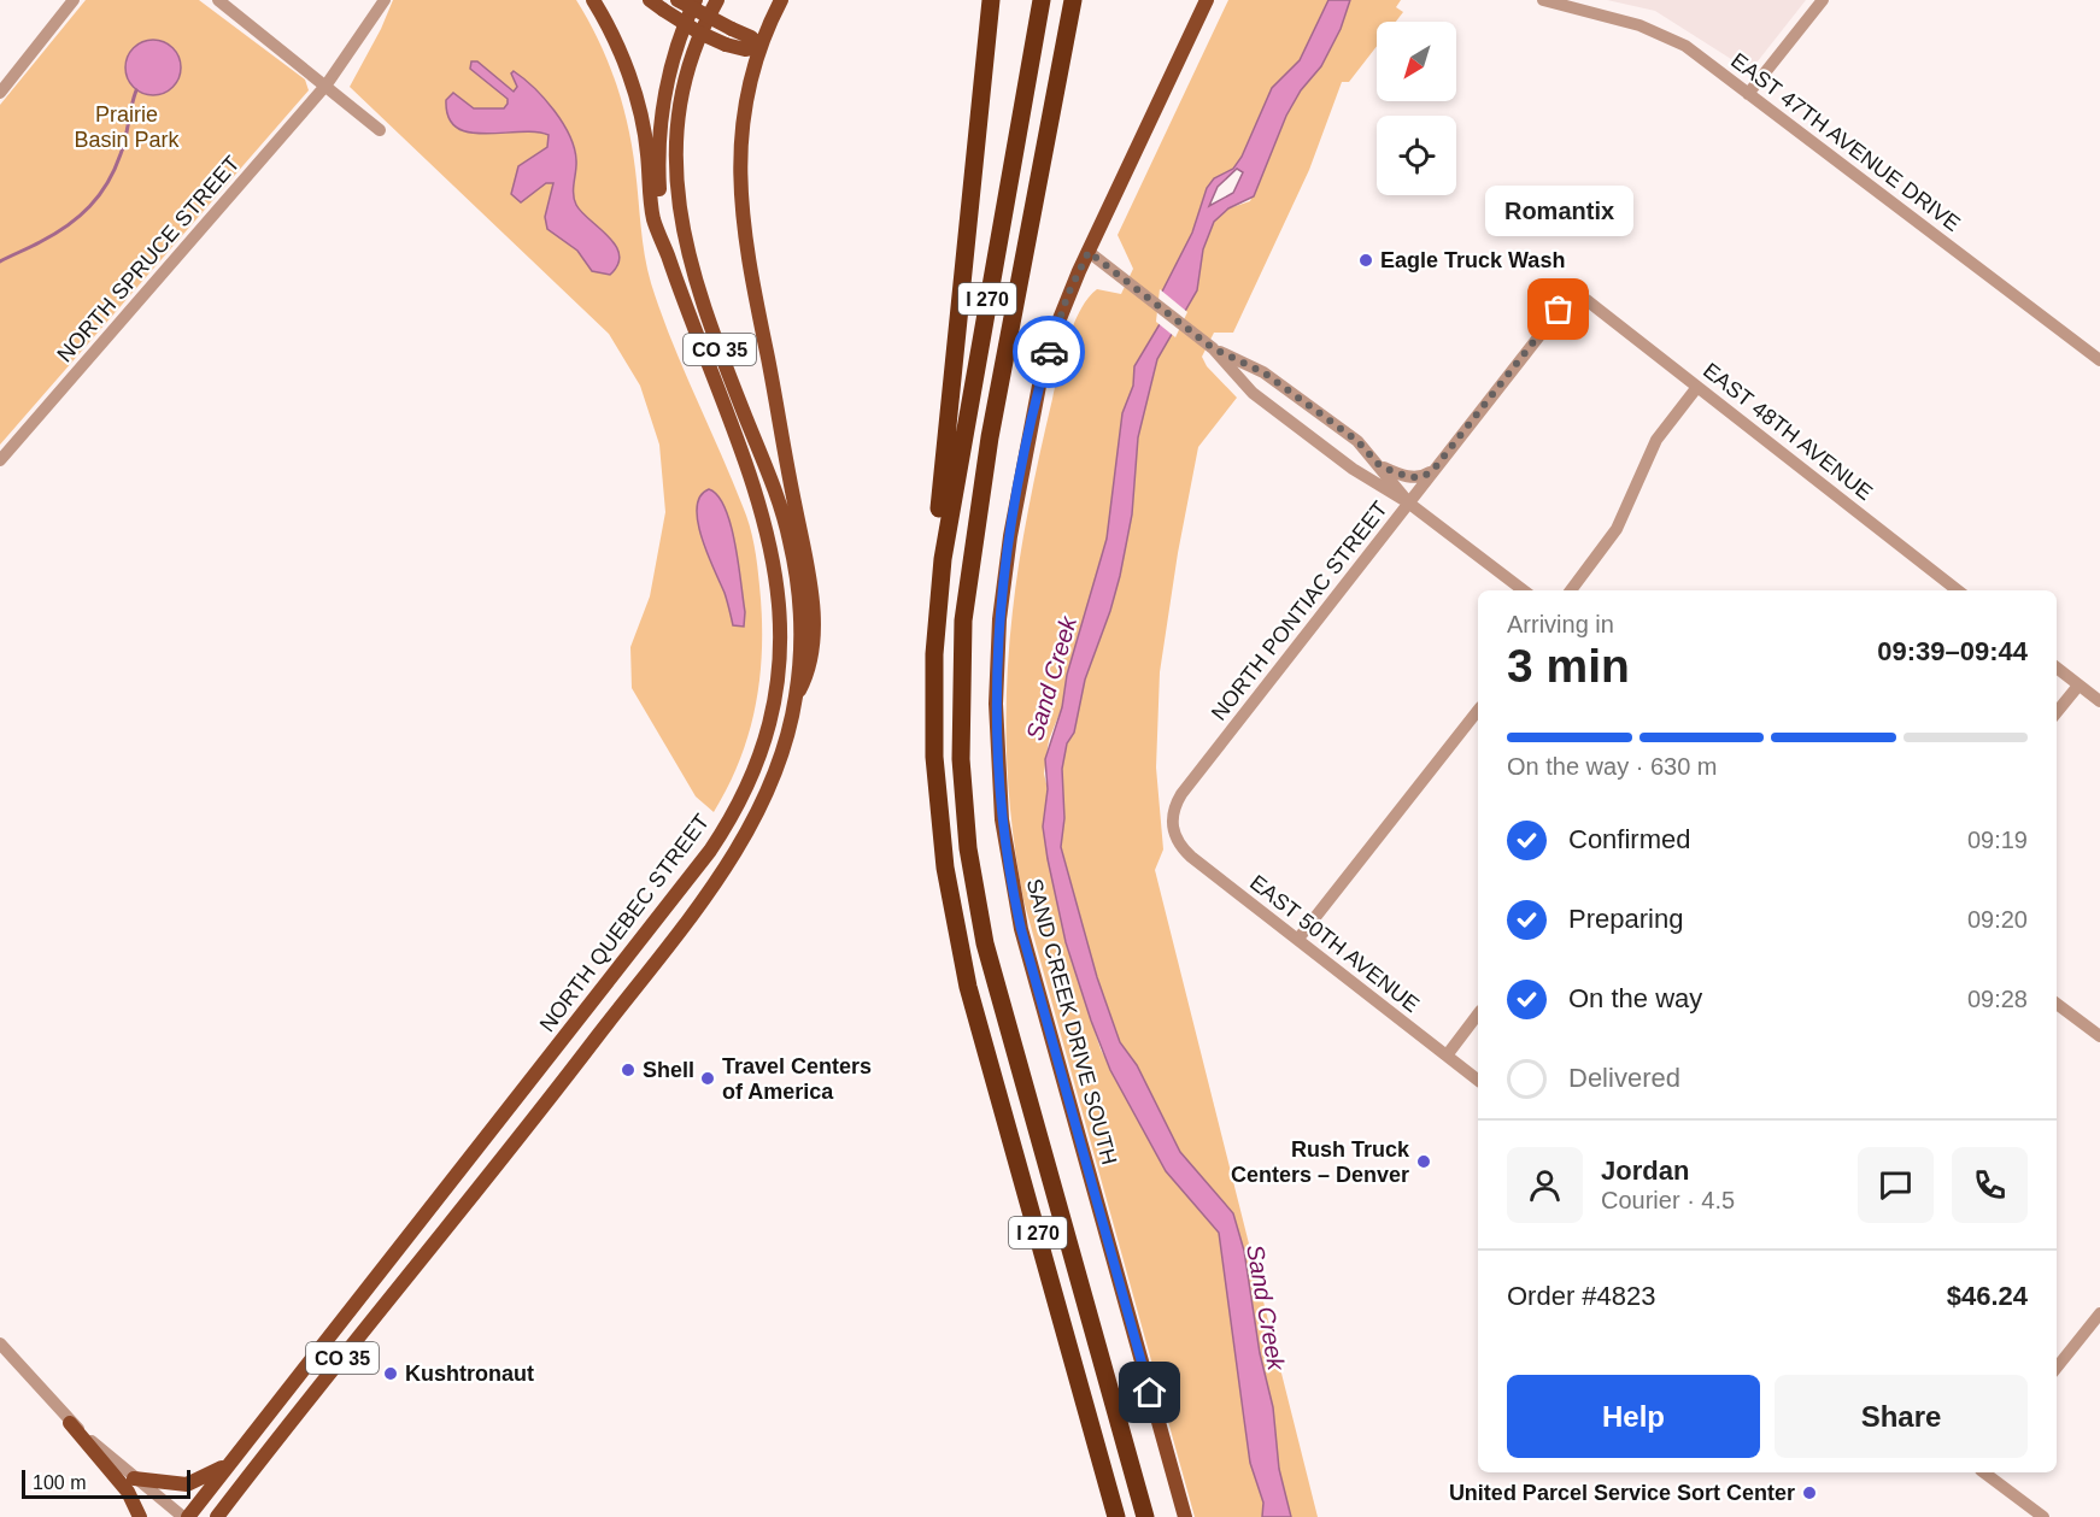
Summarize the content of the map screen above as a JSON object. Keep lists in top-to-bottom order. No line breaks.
{"streets":{"highway":["I 270"],"main road":["CO 35","NORTH QUEBEC STREET","SAND CREEK DRIVE SOUTH"],"street":["EAST 47TH AVENUE DRIVE","NORTH SPRUCE STREET","EAST 48TH AVENUE","NORTH PONTIAC STREET","EAST 50TH AVENUE"]},"crossings":[["CO 35","NORTH QUEBEC STREET"],["EAST 48TH AVENUE","NORTH PONTIAC STREET"],["NORTH PONTIAC STREET","EAST 50TH AVENUE"]],"water":["Sand Creek"],"parks":["Prairie Basin Park"],"places":["Eagle Truck Wash","Romantix","Shell","Travel Centers of America","Rush Truck Centers – Denver","Kushtronaut","United Parcel Service Sort Center"],"scale_bar":"100 m","north":"bottom left","page":{"bubble":"Romantix","heading":["3 min","Arriving in","09:39–09:44"],"panel":["Jordan","Courier · 4.5","Order #4823","$46.24"],"bar":"On the way · 630 m","list":[["Confirmed","09:19"],["Preparing","09:20"],["On the way","09:28"],"Delivered"],"buttons":["Help","Share"],"scale":"100 m"}}
